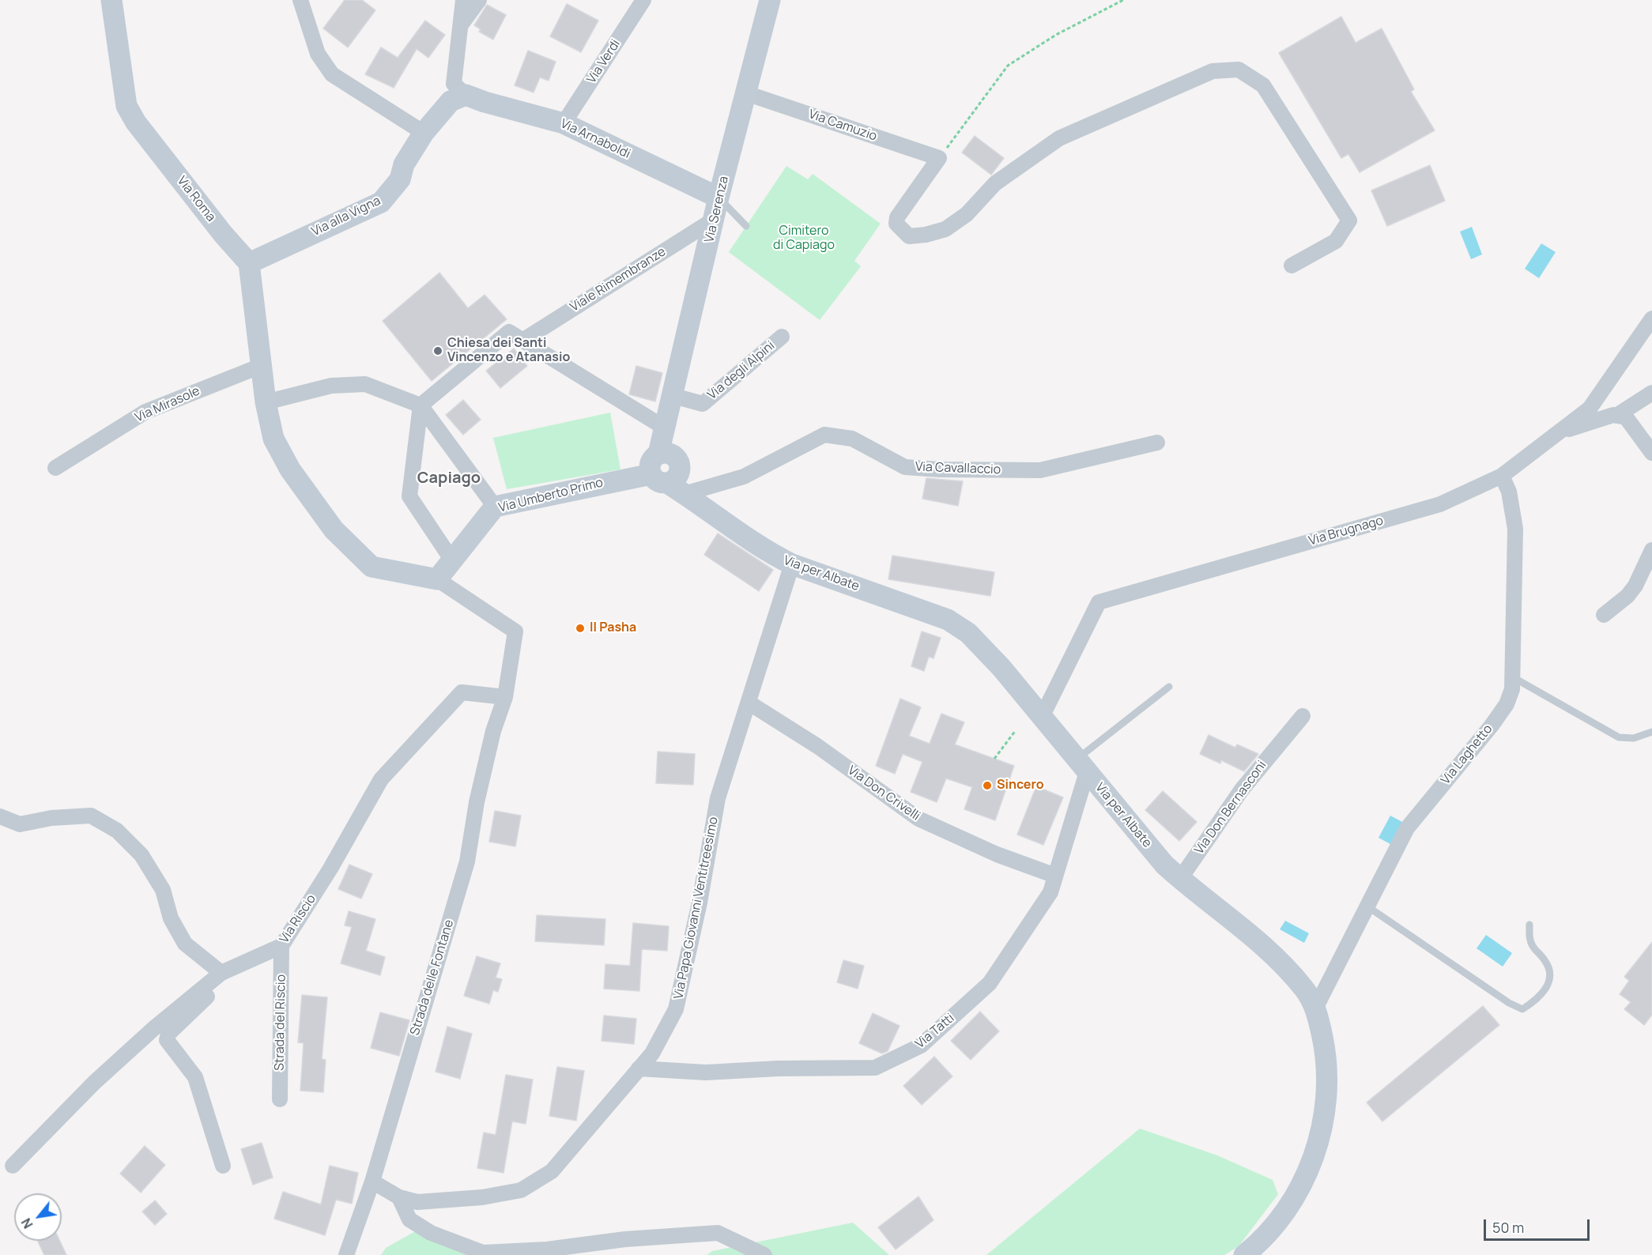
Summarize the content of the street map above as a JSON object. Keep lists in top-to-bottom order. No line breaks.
{"streets":{"street":["Via Verdi","Via Camuzio","Via Arnaboldi","Via Roma","Via Serenza","Via alla Vigna","Viale Rimembranze","Via degli Alpini","Via Mirasole","Via Cavallaccio","Via Umberto Primo","Via Brugnago","Via per Albate","Via Laghetto","Via Don Crivelli","Via Don Bernasconi","Via Papa Giovanni Ventitreesimo","Via Riscio","Strada delle Fontane","Strada del Riscio","Via Tatti"]},"crossings":[["Via Verdi","Via Arnaboldi"],["Via Camuzio","Via Serenza"],["Via Arnaboldi","Via Serenza"],["Via Arnaboldi","Via alla Vigna"],["Via Roma","Via alla Vigna"],["Via Serenza","Viale Rimembranze"],["Via Serenza","Via degli Alpini"],["Via Serenza","Via Umberto Primo"],["Via Serenza","Via per Albate"],["Via Cavallaccio","Via per Albate"],["Via Umberto Primo","Via per Albate"],["Via Umberto Primo","Strada delle Fontane"],["Via Brugnago","Via per Albate"],["Via Brugnago","Via Laghetto"],["Via per Albate","Via Laghetto"],["Via per Albate","Via Don Bernasconi"],["Via per Albate","Via Papa Giovanni Ventitreesimo"],["Via per Albate","Via Tatti"],["Via Don Crivelli","Via Papa Giovanni Ventitreesimo"],["Via Don Crivelli","Via Tatti"],["Via Papa Giovanni Ventitreesimo","Strada delle Fontane"],["Via Papa Giovanni Ventitreesimo","Via Tatti"],["Via Riscio","Strada delle Fontane"],["Via Riscio","Strada del Riscio"]],"districts":["Capiago"],"parks":["Cimitero di Capiago"],"places":["Chiesa dei Santi Vincenzo e Atanasio","Il Pasha","Sincero"],"scale_bar":"50 m","north":"bottom left"}
